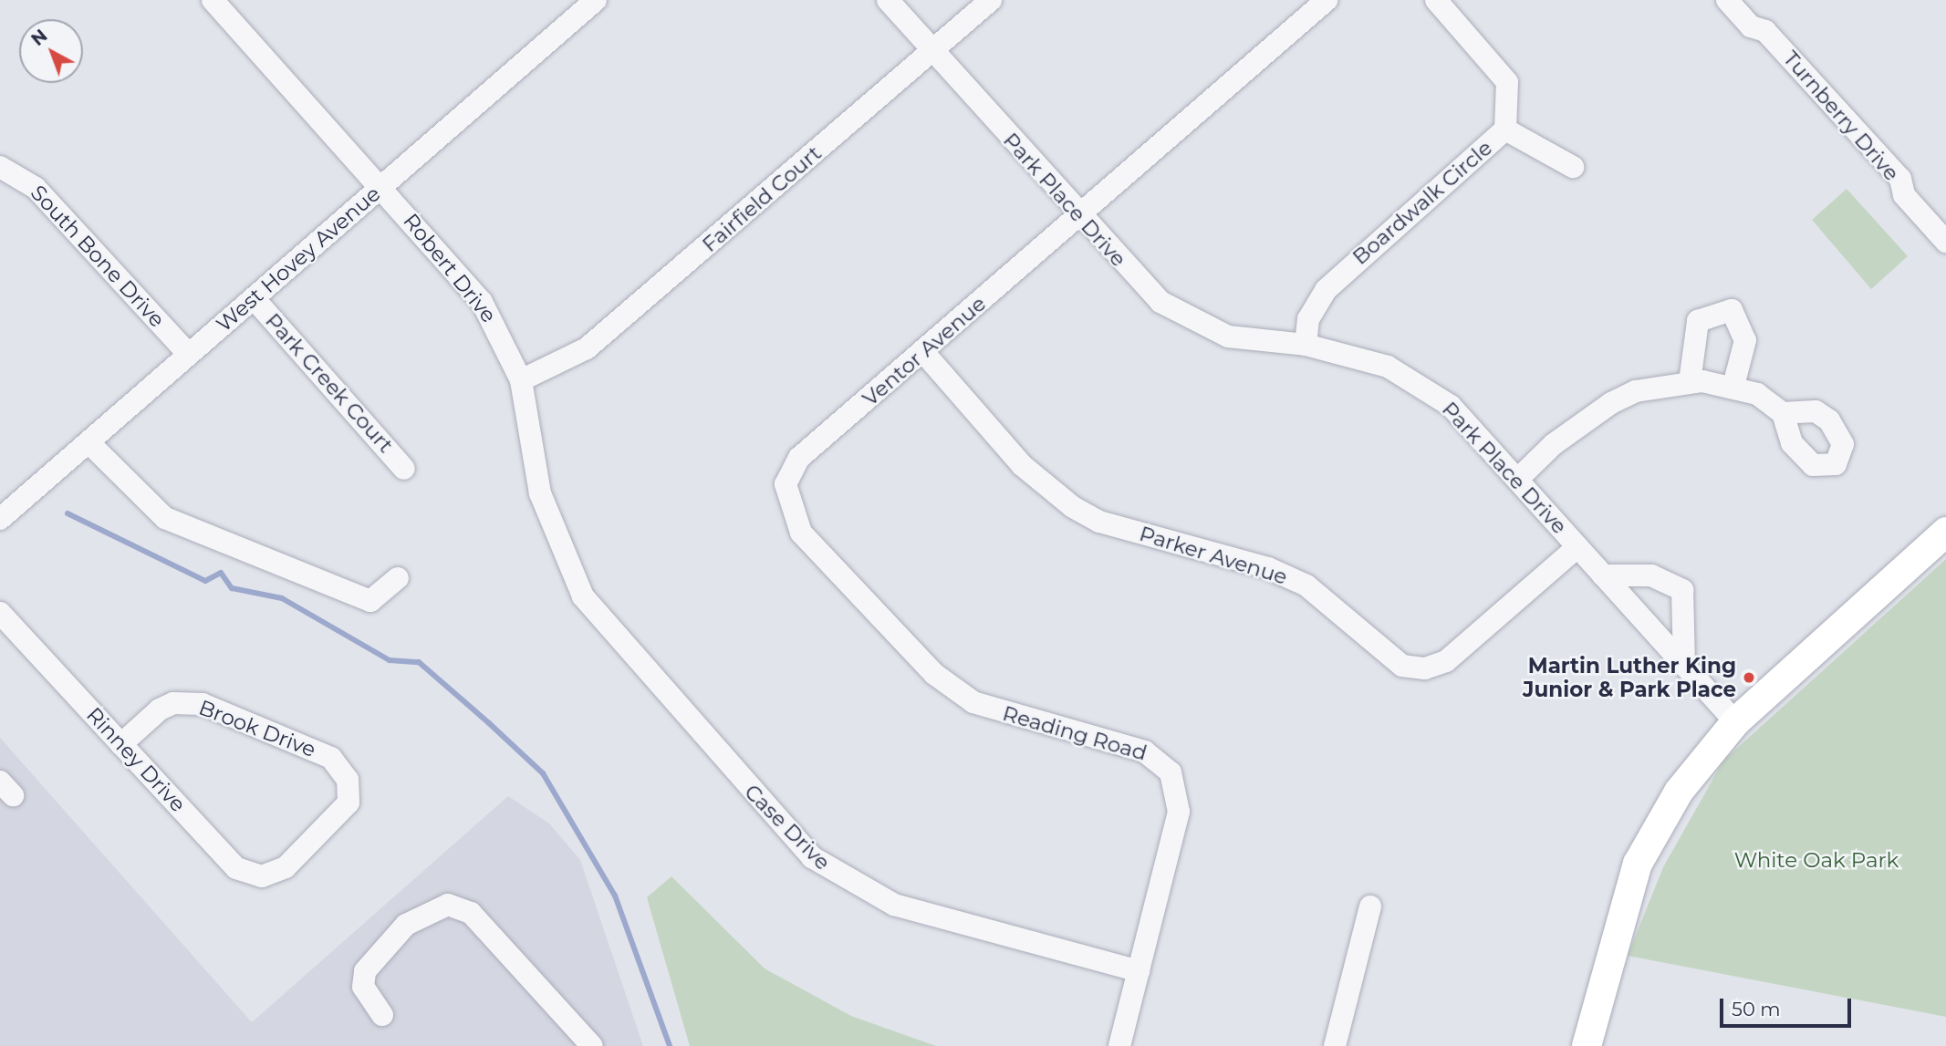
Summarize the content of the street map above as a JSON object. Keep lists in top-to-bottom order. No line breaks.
{"streets":{"street":["Turnberry Drive","Fairfield Court","Park Place Drive","Boardwalk Circle","South Bone Drive","West Hovey Avenue","Robert Drive","Ventor Avenue","Park Creek Court","Parker Avenue","Brook Drive","Reading Road","Rinney Drive","Case Drive"]},"crossings":[["Fairfield Court","Park Place Drive"],["Fairfield Court","Robert Drive"],["Park Place Drive","Boardwalk Circle"],["Park Place Drive","Ventor Avenue"],["Park Place Drive","Parker Avenue"],["South Bone Drive","West Hovey Avenue"],["West Hovey Avenue","Robert Drive"],["West Hovey Avenue","Park Creek Court"],["Robert Drive","Case Drive"],["Ventor Avenue","Parker Avenue"],["Ventor Avenue","Reading Road"],["Brook Drive","Rinney Drive"],["Reading Road","Case Drive"]],"parks":["White Oak Park"],"places":["Martin Luther King Junior & Park Place"],"scale_bar":"50 m","north":"top left"}
